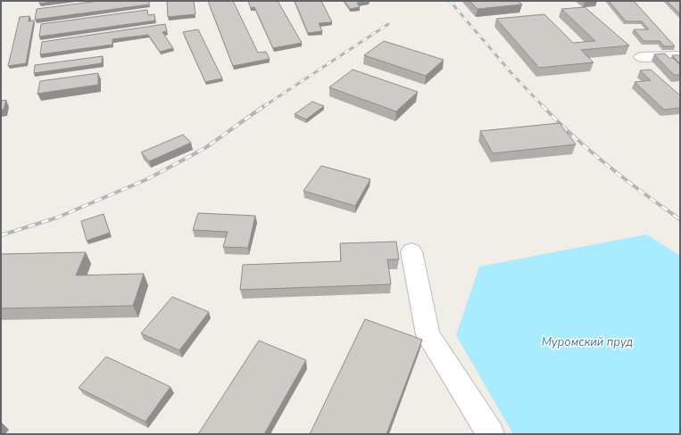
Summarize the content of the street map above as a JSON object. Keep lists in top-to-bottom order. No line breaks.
{"water":["Муромский пруд"]}
